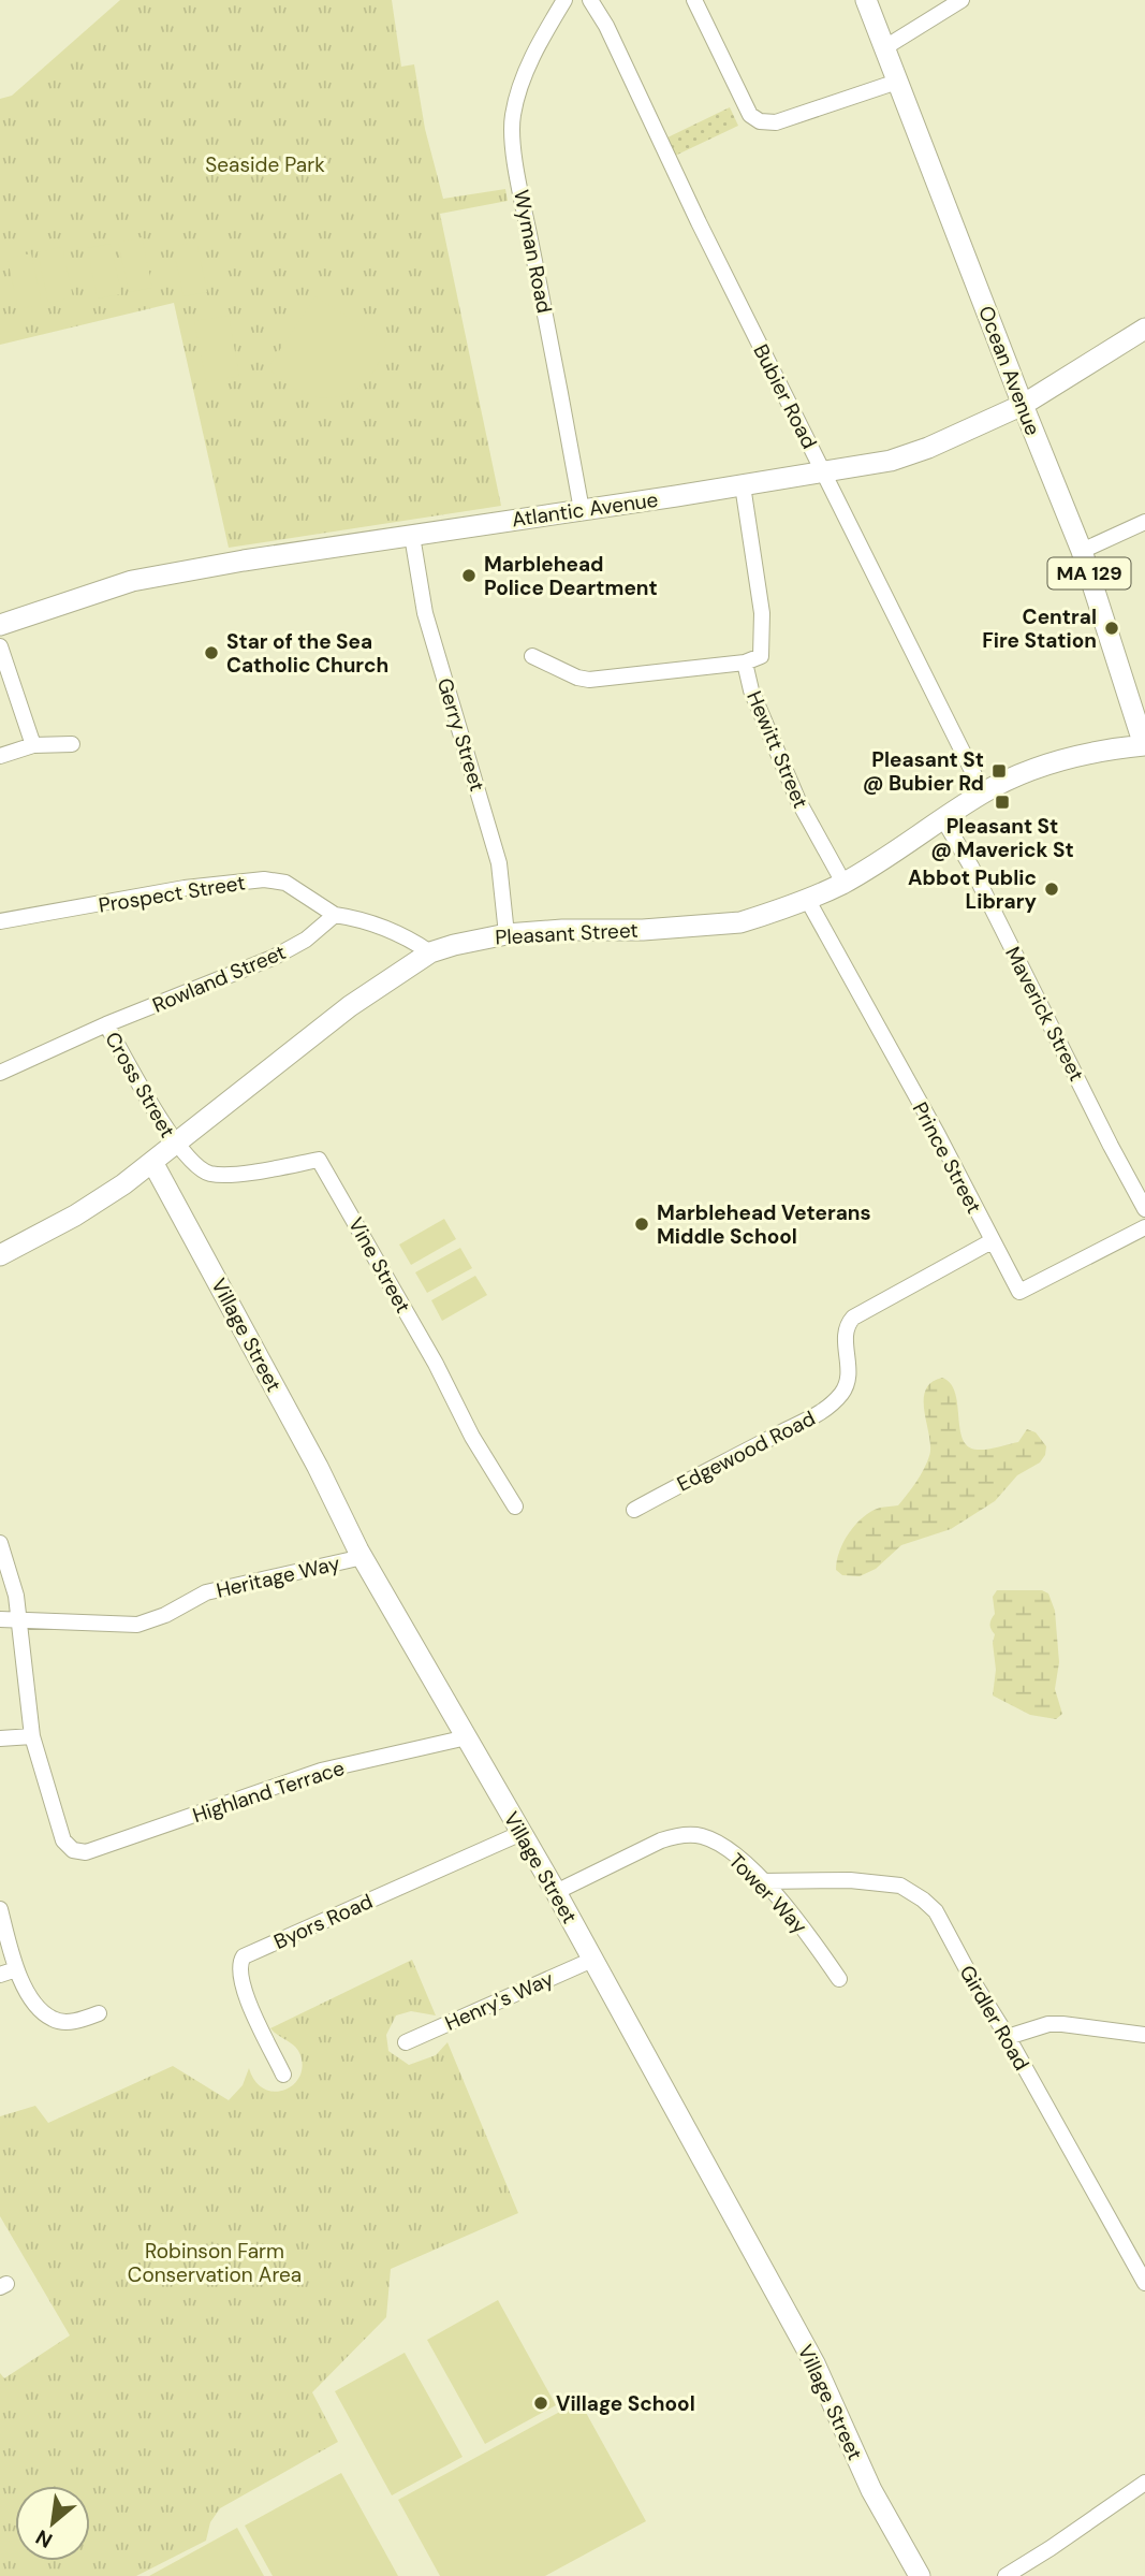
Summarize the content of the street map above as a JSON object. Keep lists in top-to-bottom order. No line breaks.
{"streets":{"main road":["Ocean Avenue","Atlantic Avenue","MA 129","Pleasant Street","Village Street"],"street":["Wyman Road","Bubier Road","Gerry Street","Hewitt Street","Prospect Street","Rowland Street","Maverick Street","Cross Street","Prince Street","Vine Street","Edgewood Road","Heritage Way","Highland Terrace","Tower Way","Byors Road","Henry's Way","Girdler Road"]},"crossings":[["Wyman Road","Atlantic Avenue"],["Ocean Avenue","Atlantic Avenue"],["Ocean Avenue","Pleasant Street"],["Bubier Road","Atlantic Avenue"],["Bubier Road","Pleasant Street"],["Atlantic Avenue","Gerry Street"],["Atlantic Avenue","Hewitt Street"],["Gerry Street","Pleasant Street"],["Hewitt Street","Pleasant Street"],["Prospect Street","Rowland Street"],["Pleasant Street","Maverick Street"],["Pleasant Street","Cross Street"],["Pleasant Street","Prince Street"],["Pleasant Street","Vine Street"],["Pleasant Street","Village Street"],["Rowland Street","Cross Street"],["Cross Street","Vine Street"],["Prince Street","Edgewood Road"],["Village Street","Heritage Way"],["Village Street","Highland Terrace"],["Village Street","Tower Way"],["Village Street","Byors Road"],["Village Street","Henry's Way"],["Tower Way","Girdler Road"]],"parks":["Seaside Park","Robinson Farm Conservation Area"],"places":{"other":["Marblehead Police Deartment","Central Fire Station","Star of the Sea Catholic Church","Abbot Public Library","Marblehead Veterans Middle School","Village School"],"transit":["Pleasant St @ Bubier Rd","Pleasant St @ Maverick St"]},"north":"bottom left"}
